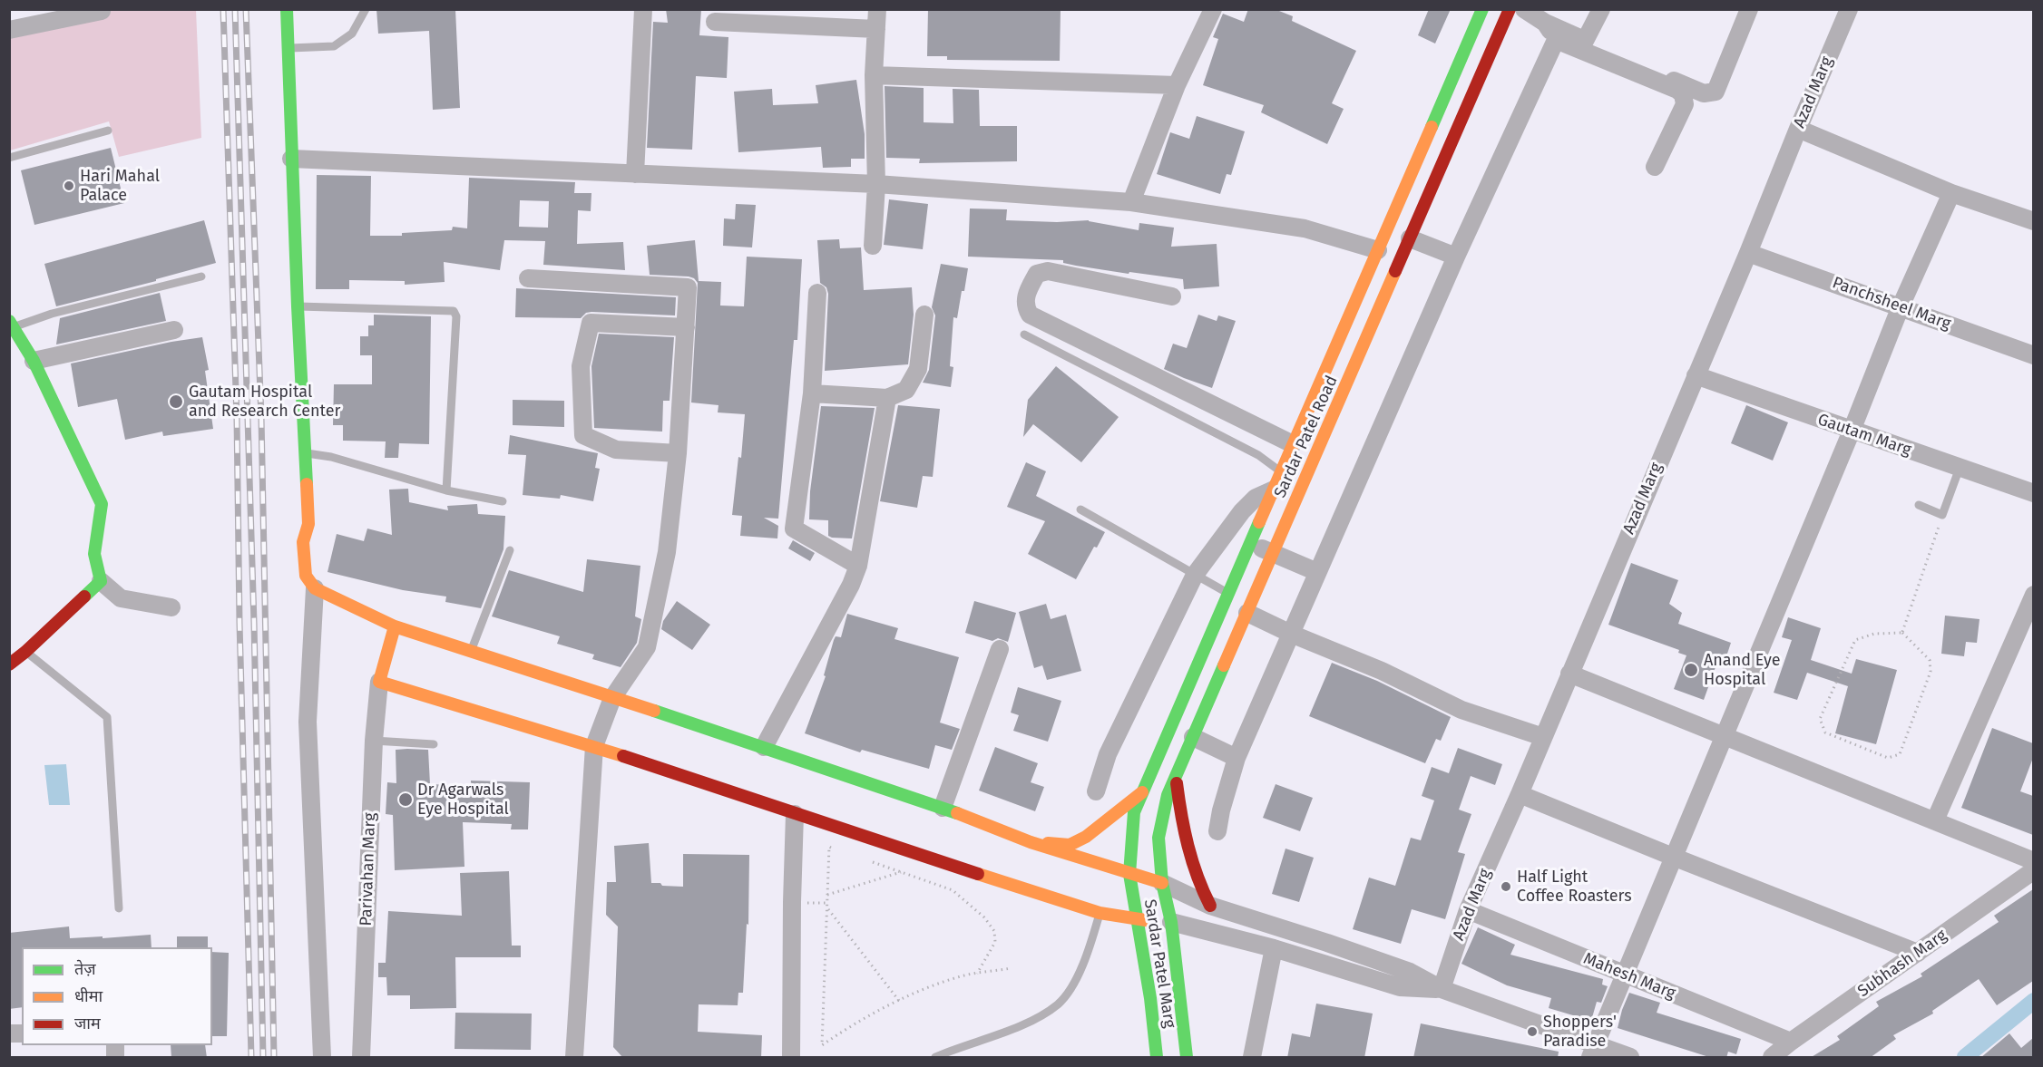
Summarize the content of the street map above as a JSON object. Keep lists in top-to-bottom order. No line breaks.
{"streets":{"street":["Azad Marg","Panchsheel Marg","Gautam Marg","Sardar Patel Road","Parivahan Marg","Sardar Patel Marg","Subhash Marg","Mahesh Marg"]},"crossings":[["Azad Marg","Panchsheel Marg"],["Azad Marg","Gautam Marg"],["Azad Marg","Mahesh Marg"],["Sardar Patel Road","Sardar Patel Marg"],["Subhash Marg","Mahesh Marg"]],"places":["Hari Mahal Palace","Gautam Hospital and Research Center","Anand Eye Hospital","Dr Agarwals Eye Hospital","Half Light Coffee Roasters","Shoppers' Paradise"],"legend":["तेज़","धीमा","जाम"]}
